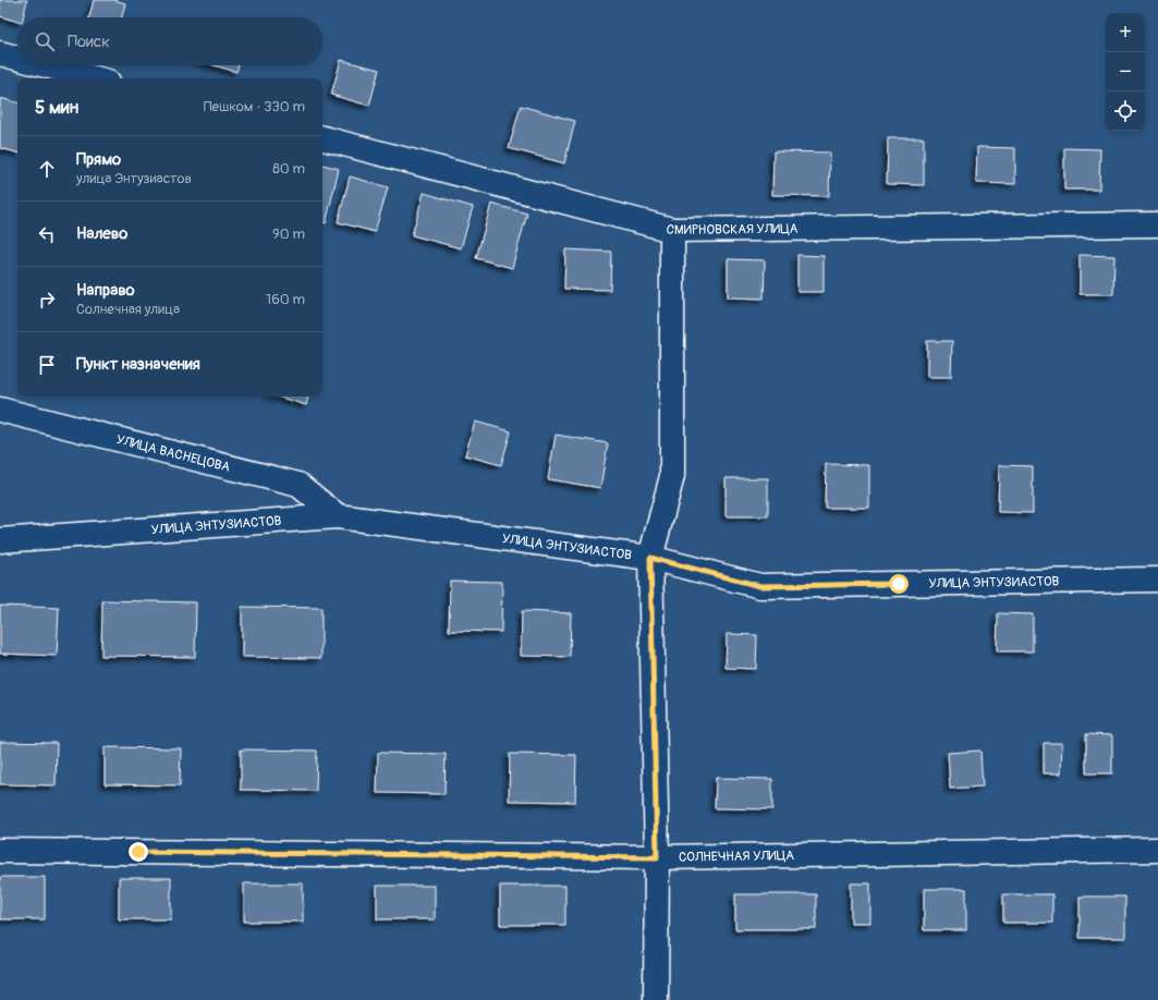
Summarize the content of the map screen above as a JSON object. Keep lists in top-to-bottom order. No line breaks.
{"streets":{"street":["СМИРНОВСКАЯ УЛИЦА","УЛИЦА ВАСНЕЦОВА","УЛИЦА ЭНТУЗИАСТОВ","СОЛНЕЧНАЯ УЛИЦА"]},"crossings":[["УЛИЦА ВАСНЕЦОВА","УЛИЦА ЭНТУЗИАСТОВ"]],"page":{"map_buttons":["+","−"],"search":"Поиск","heading":["5 мин","Пешком · 330 m"],"list":[["Прямо","улица Энтузиастов","80 m"],["Налево","90 m"],["Направо","Солнечная улица","160 m"],"Пункт назначения"]}}
